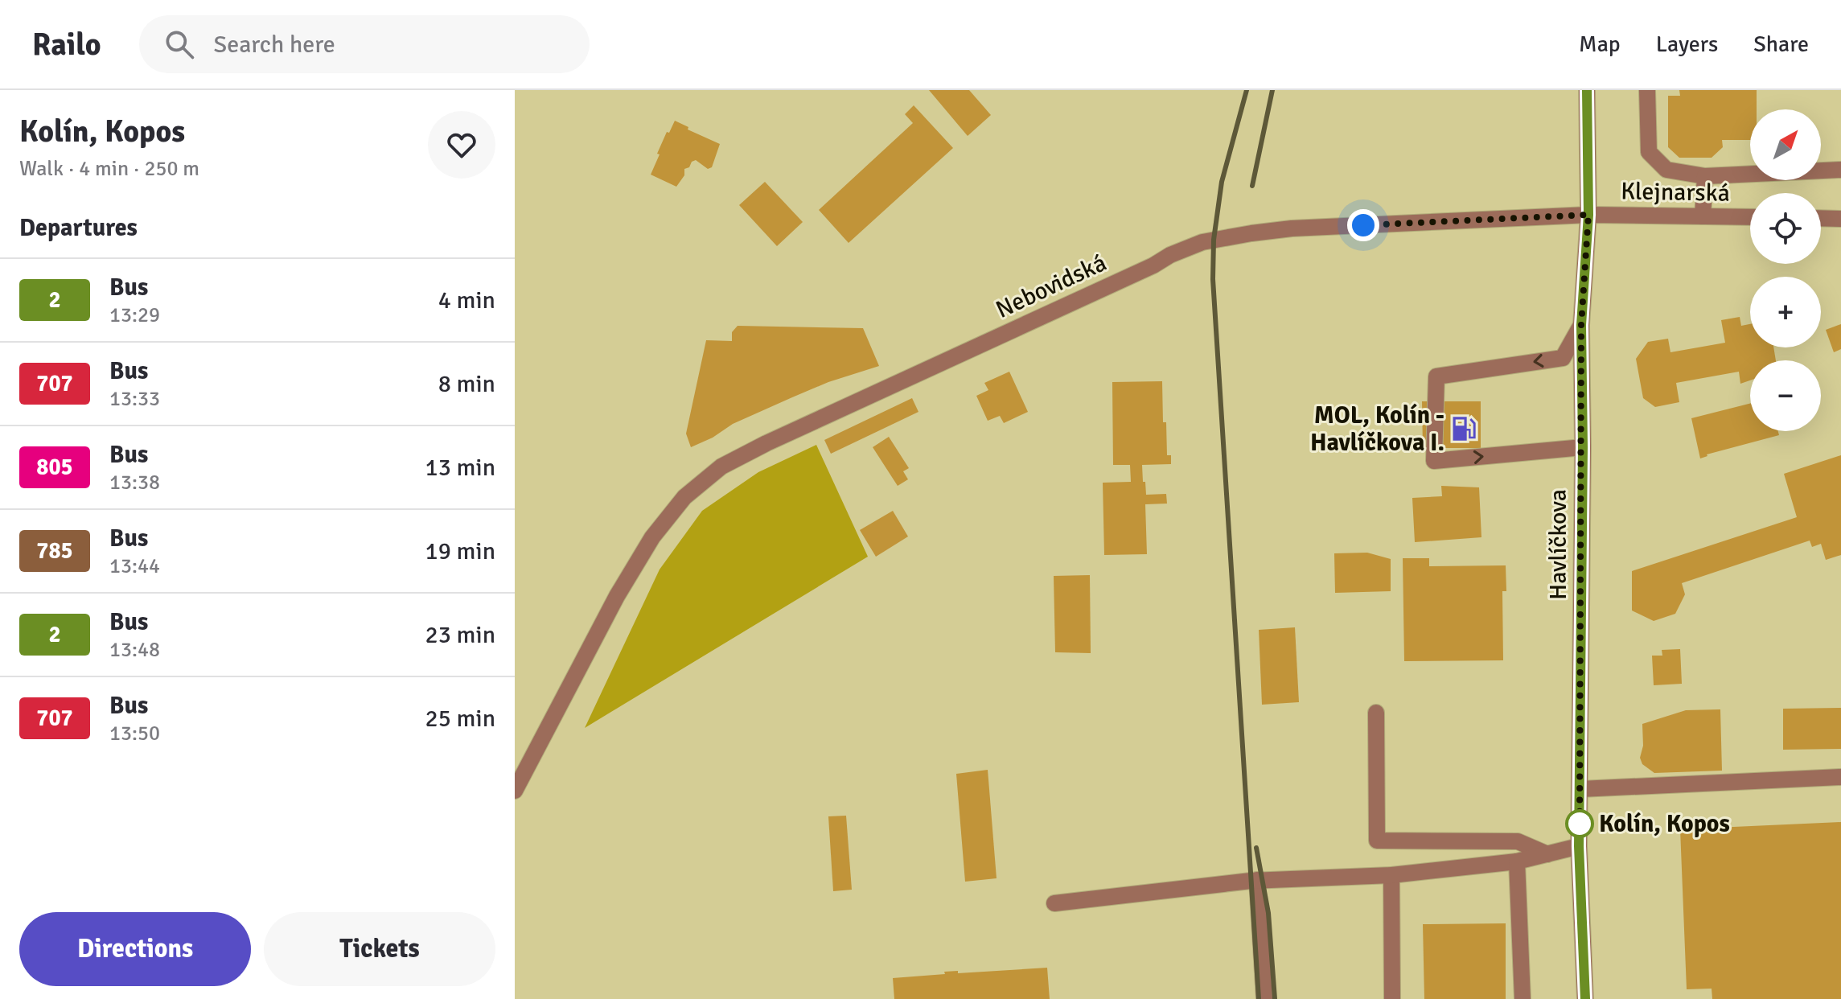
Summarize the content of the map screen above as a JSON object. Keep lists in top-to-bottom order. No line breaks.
{"streets":{"street":["Klejnarská","Nebovidská","Havlíčkova"]},"crossings":[["Klejnarská","Nebovidská"],["Klejnarská","Havlíčkova"],["Nebovidská","Havlíčkova"]],"places":{"fuel station":["MOL, Kolín - Havlíčkova I."],"other":["Kolín, Kopos"]},"lines":["bus line 2"],"north":"top right","page":{"header":"Railo","search":"Search here","nav":["Map","Layers","Share"],"heading":[["Kolín, Kopos","Walk · 4 min · 250 m"],"Departures"],"map_buttons":["+","−"],"list":[{"mark":"2","name":"Bus","note":"13:29","value":"4 min"},{"mark":"707","name":"Bus","note":"13:33","value":"8 min"},{"mark":"805","name":"Bus","note":"13:38","value":"13 min"},{"mark":"785","name":"Bus","note":"13:44","value":"19 min"},{"mark":"2","name":"Bus","note":"13:48","value":"23 min"},{"mark":"707","name":"Bus","note":"13:50","value":"25 min"}],"buttons":["Directions","Tickets"]}}
